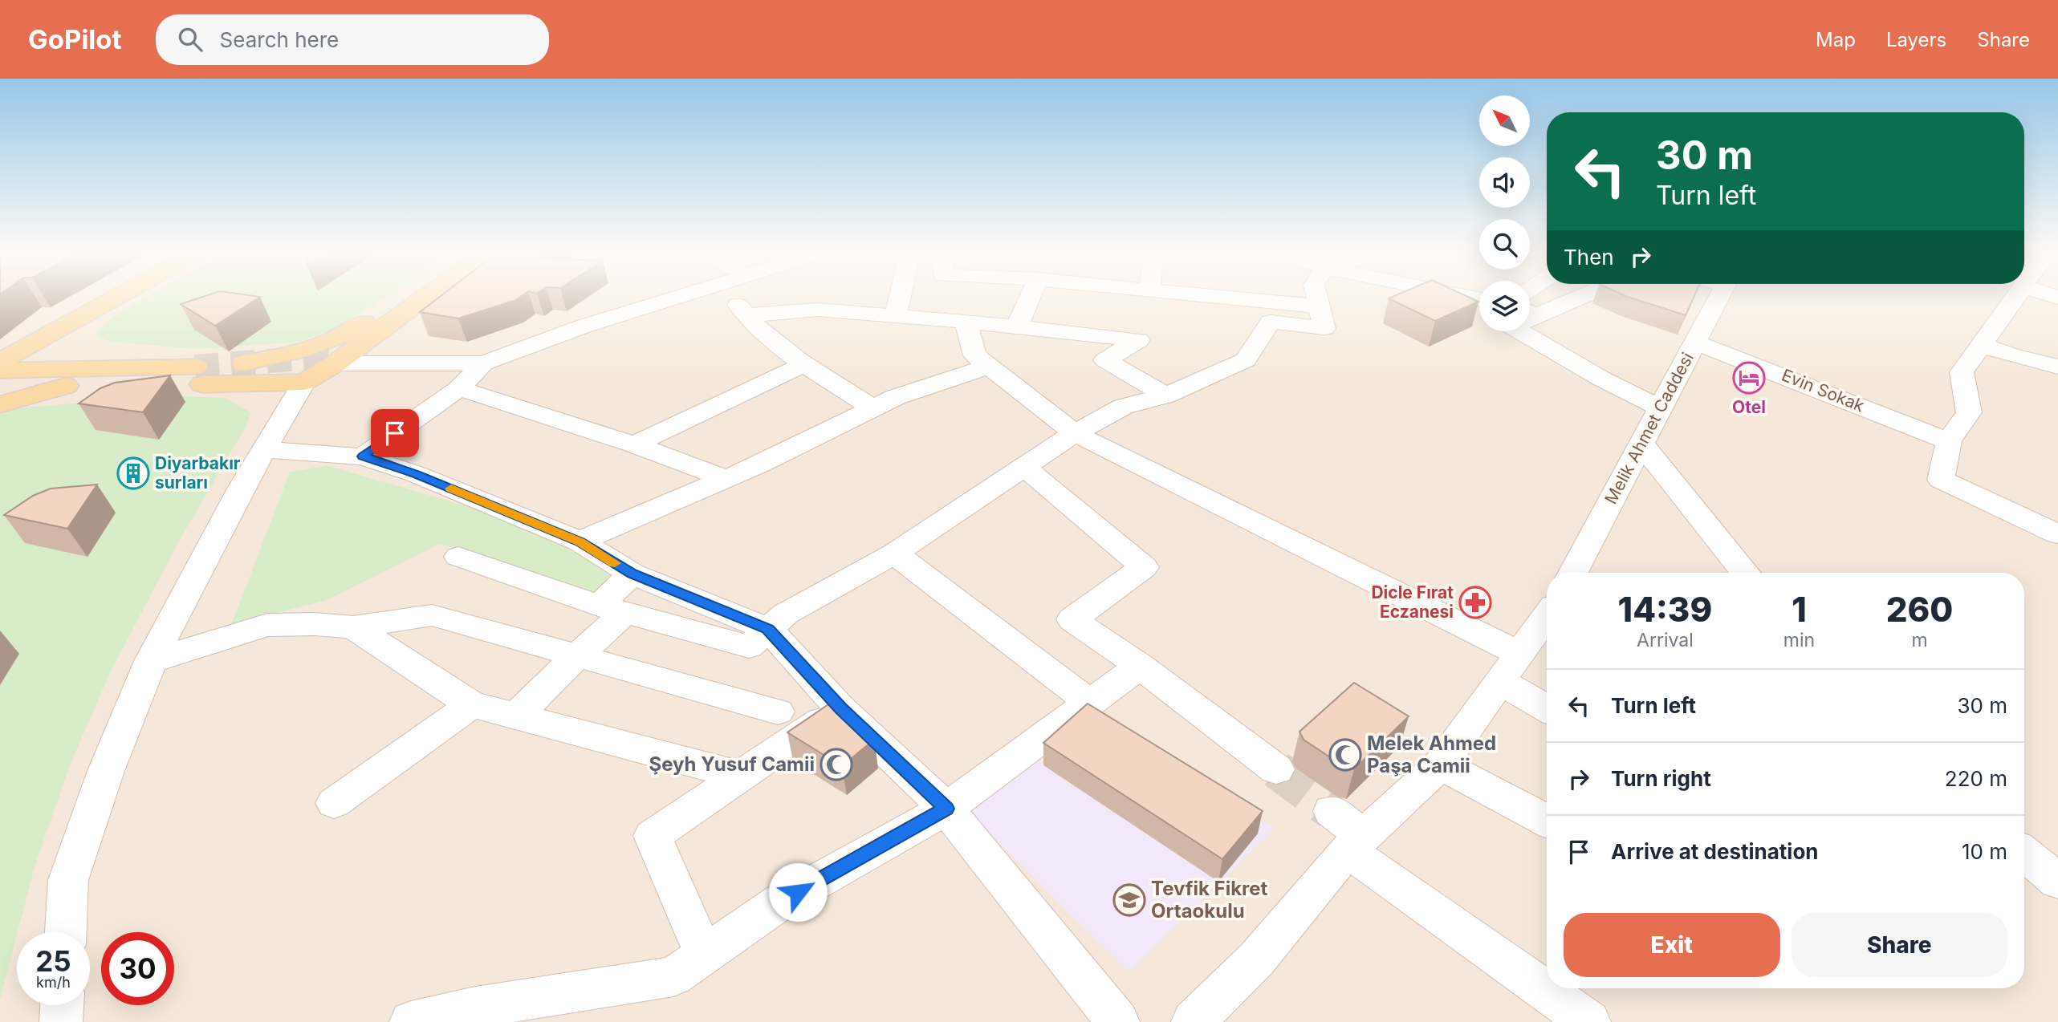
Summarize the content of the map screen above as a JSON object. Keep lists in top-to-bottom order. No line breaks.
{"streets":{"street":["Evin Sokak","Melik Ahmet Caddesi"]},"crossings":[["Evin Sokak","Melik Ahmet Caddesi"]],"places":{"hotel":["Otel"],"building":["Diyarbakır surları"],"pharmacy":["Dicle Fırat Eczanesi"],"mosque":["Melek Ahmed Paşa Camii","Şeyh Yusuf Camii"],"school or university":["Tevfik Fikret Ortaokulu"]},"north":"top left","page":{"header":"GoPilot","search":"Search here","nav":["Map","Layers","Share"],"turn":["30 m","Turn left"],"then":"Then","eta":["14:39","Arrival","1","min","260","m"],"list":[{"name":"Turn left","value":"30 m"},{"name":"Turn right","value":"220 m"},{"name":"Arrive at destination","value":"10 m"}],"buttons":["Exit","Share"],"speed":"25 km/h","limit":"30"}}
